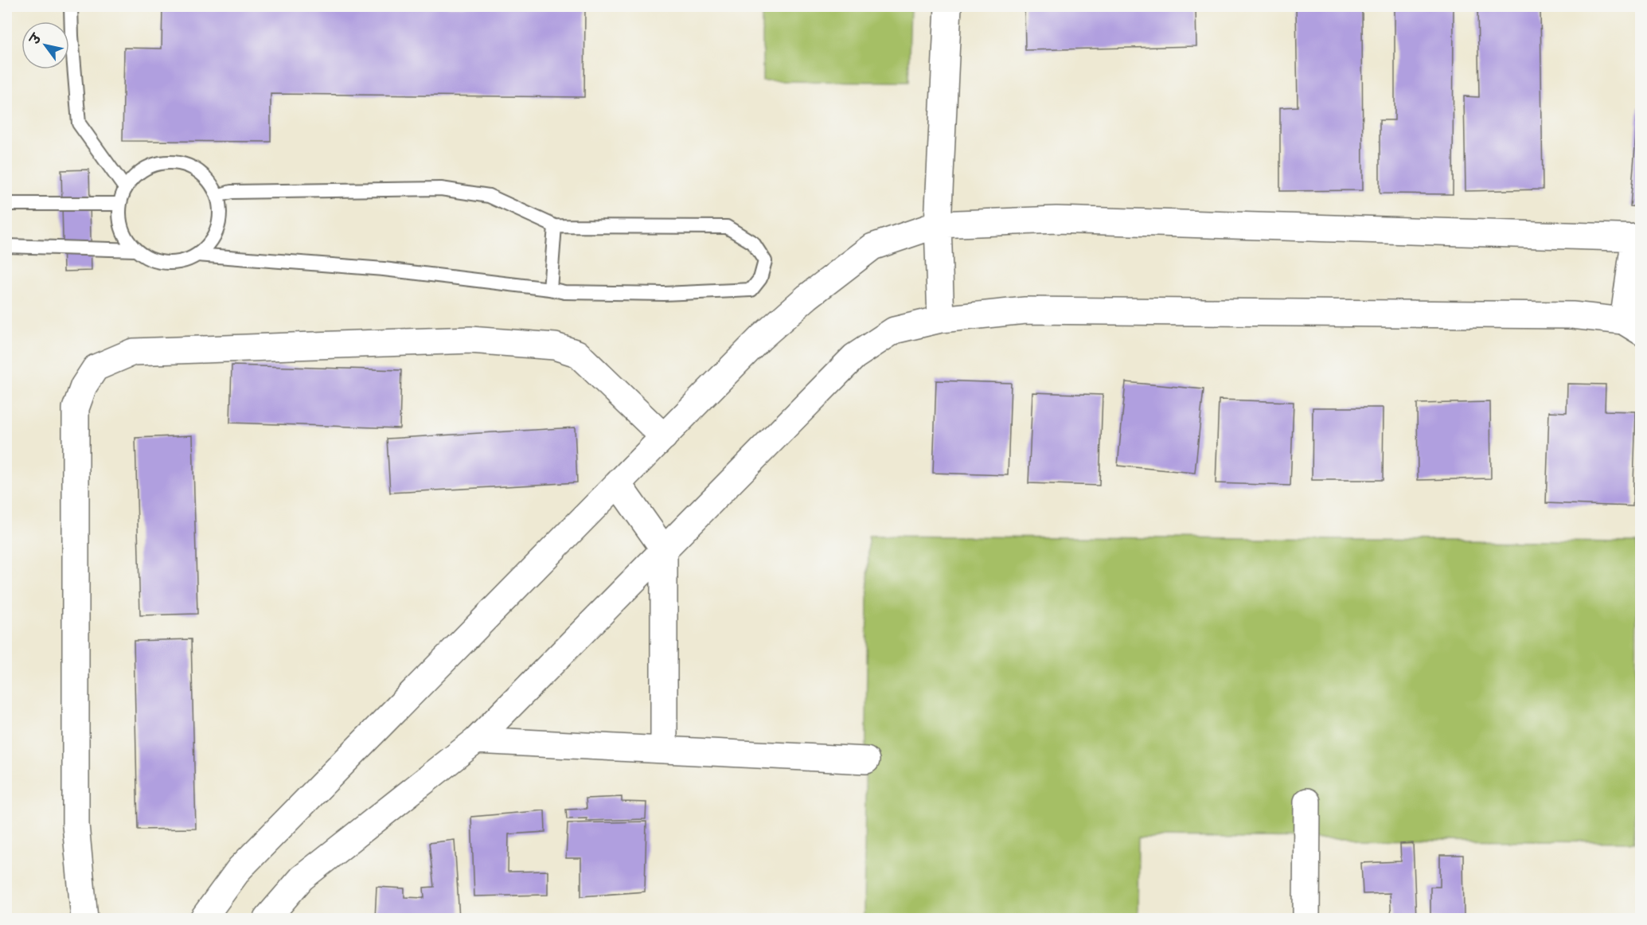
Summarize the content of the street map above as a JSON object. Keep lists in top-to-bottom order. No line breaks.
{"north":"top left"}
